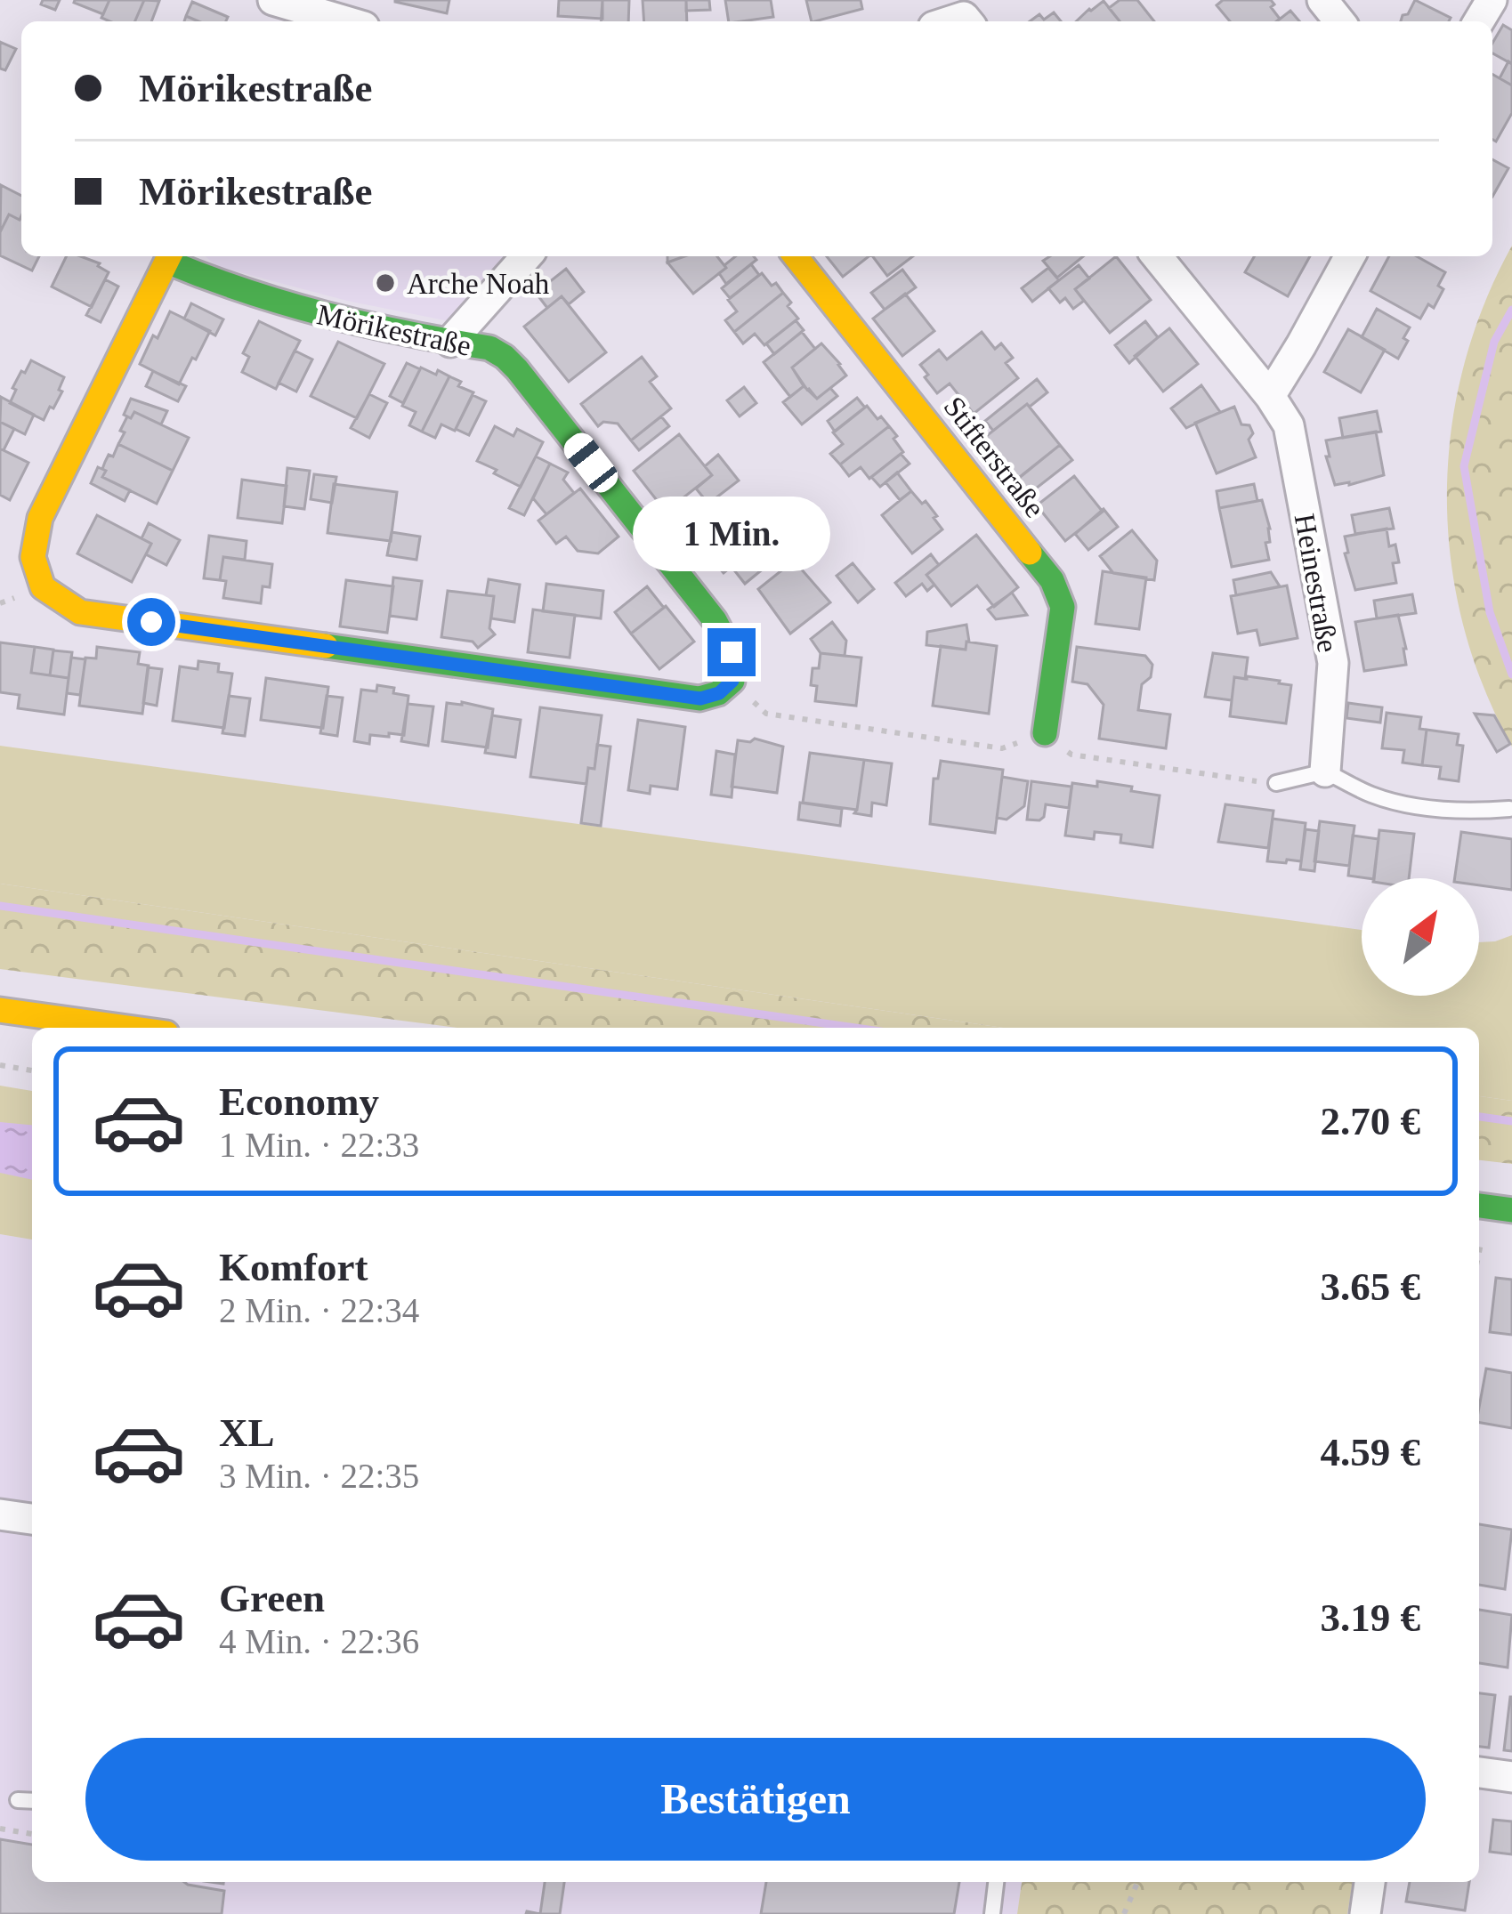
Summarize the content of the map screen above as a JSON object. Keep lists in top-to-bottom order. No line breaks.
{"streets":{"street":["Mörikestraße","Stifterstraße","Heinestraße"]},"places":["Arche Noah"],"north":"top right","page":{"banner":["Mörikestraße","Mörikestraße"],"bubble":"1 Min.","list":[{"name":"Economy","note":"1 Min. · 22:33","value":"2.70 €"},{"name":"Komfort","note":"2 Min. · 22:34","value":"3.65 €"},{"name":"XL","note":"3 Min. · 22:35","value":"4.59 €"},{"name":"Green","note":"4 Min. · 22:36","value":"3.19 €"}],"buttons":"Bestätigen"}}
